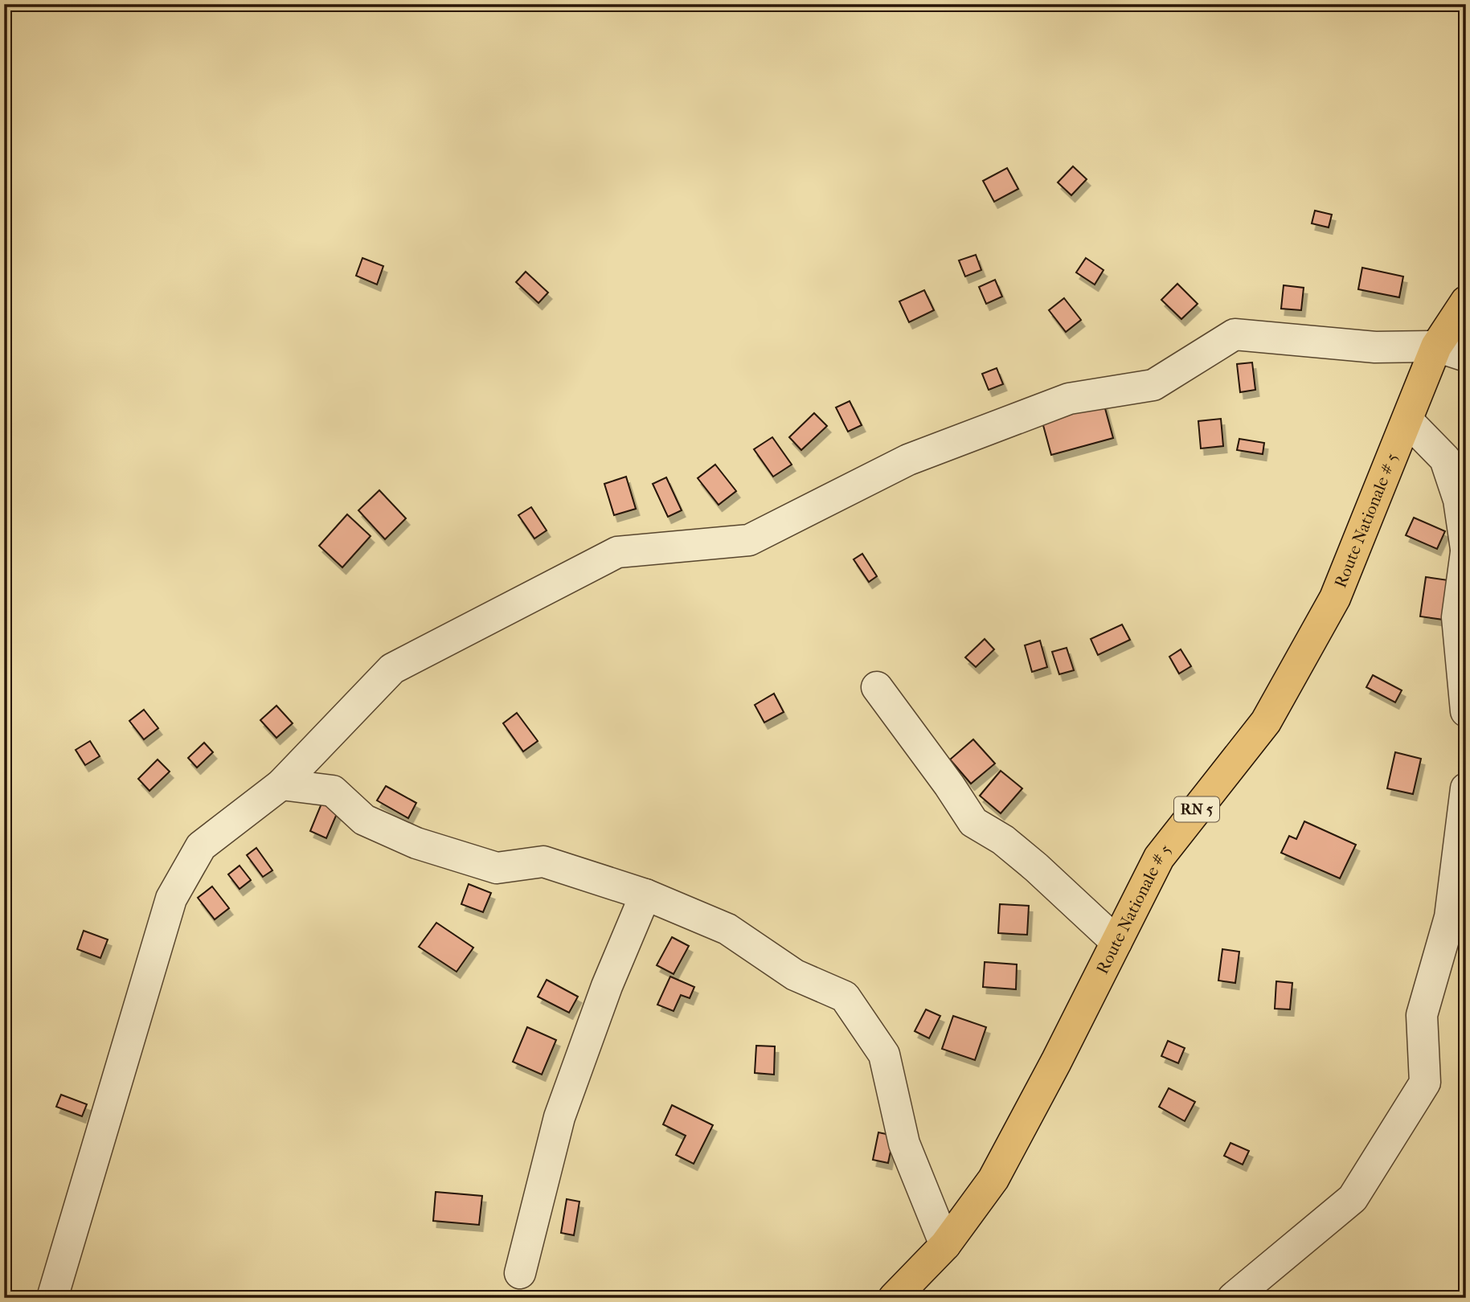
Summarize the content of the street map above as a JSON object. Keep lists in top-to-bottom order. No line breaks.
{"streets":{"main road":["Route Nationale # 5","RN 5"]}}
